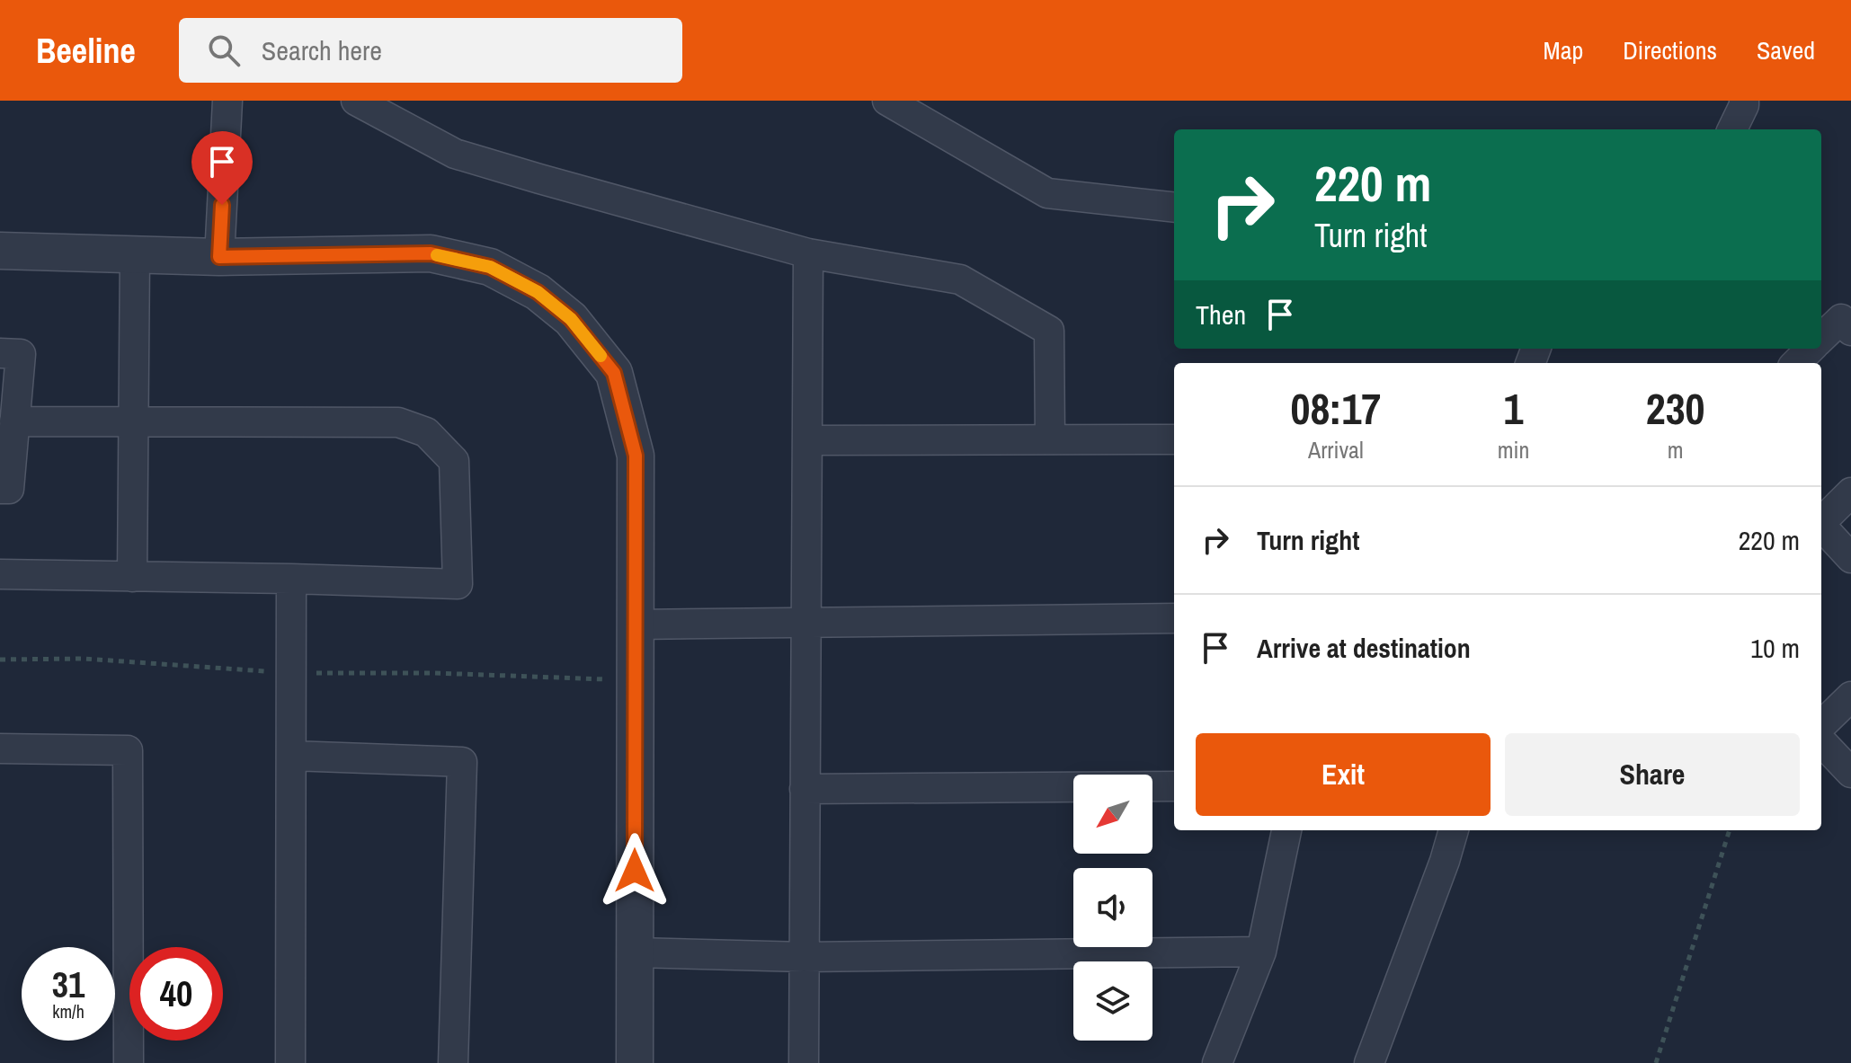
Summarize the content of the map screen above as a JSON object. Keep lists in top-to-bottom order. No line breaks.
{"north":"bottom left","page":{"header":"Beeline","search":"Search here","nav":["Map","Directions","Saved"],"turn":["220 m","Turn right"],"then":"Then","eta":["08:17","Arrival","1","min","230","m"],"list":[{"name":"Turn right","value":"220 m"},{"name":"Arrive at destination","value":"10 m"}],"buttons":["Exit","Share"],"speed":"31 km/h","limit":"40"}}
